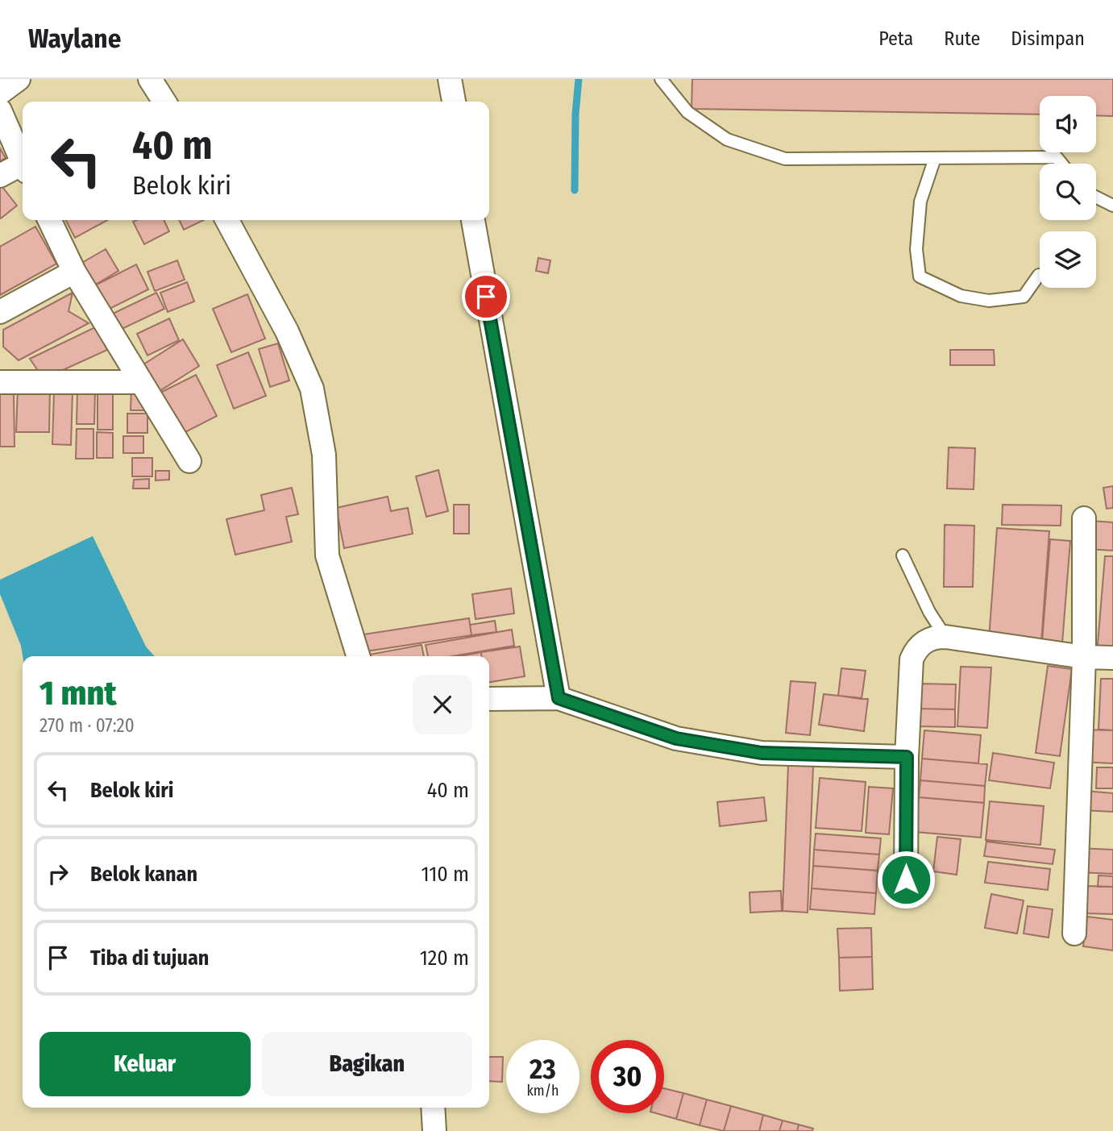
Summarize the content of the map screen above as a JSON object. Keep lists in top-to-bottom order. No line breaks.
{"page":{"header":"Waylane","nav":["Peta","Rute","Disimpan"],"turn":["40 m","Belok kiri"],"heading":["1 mnt","270 m · 07:20"],"list":[{"name":"Belok kiri","value":"40 m"},{"name":"Belok kanan","value":"110 m"},{"name":"Tiba di tujuan","value":"120 m"}],"buttons":["Keluar","Bagikan"],"speed":"23 km/h","limit":"30"}}
